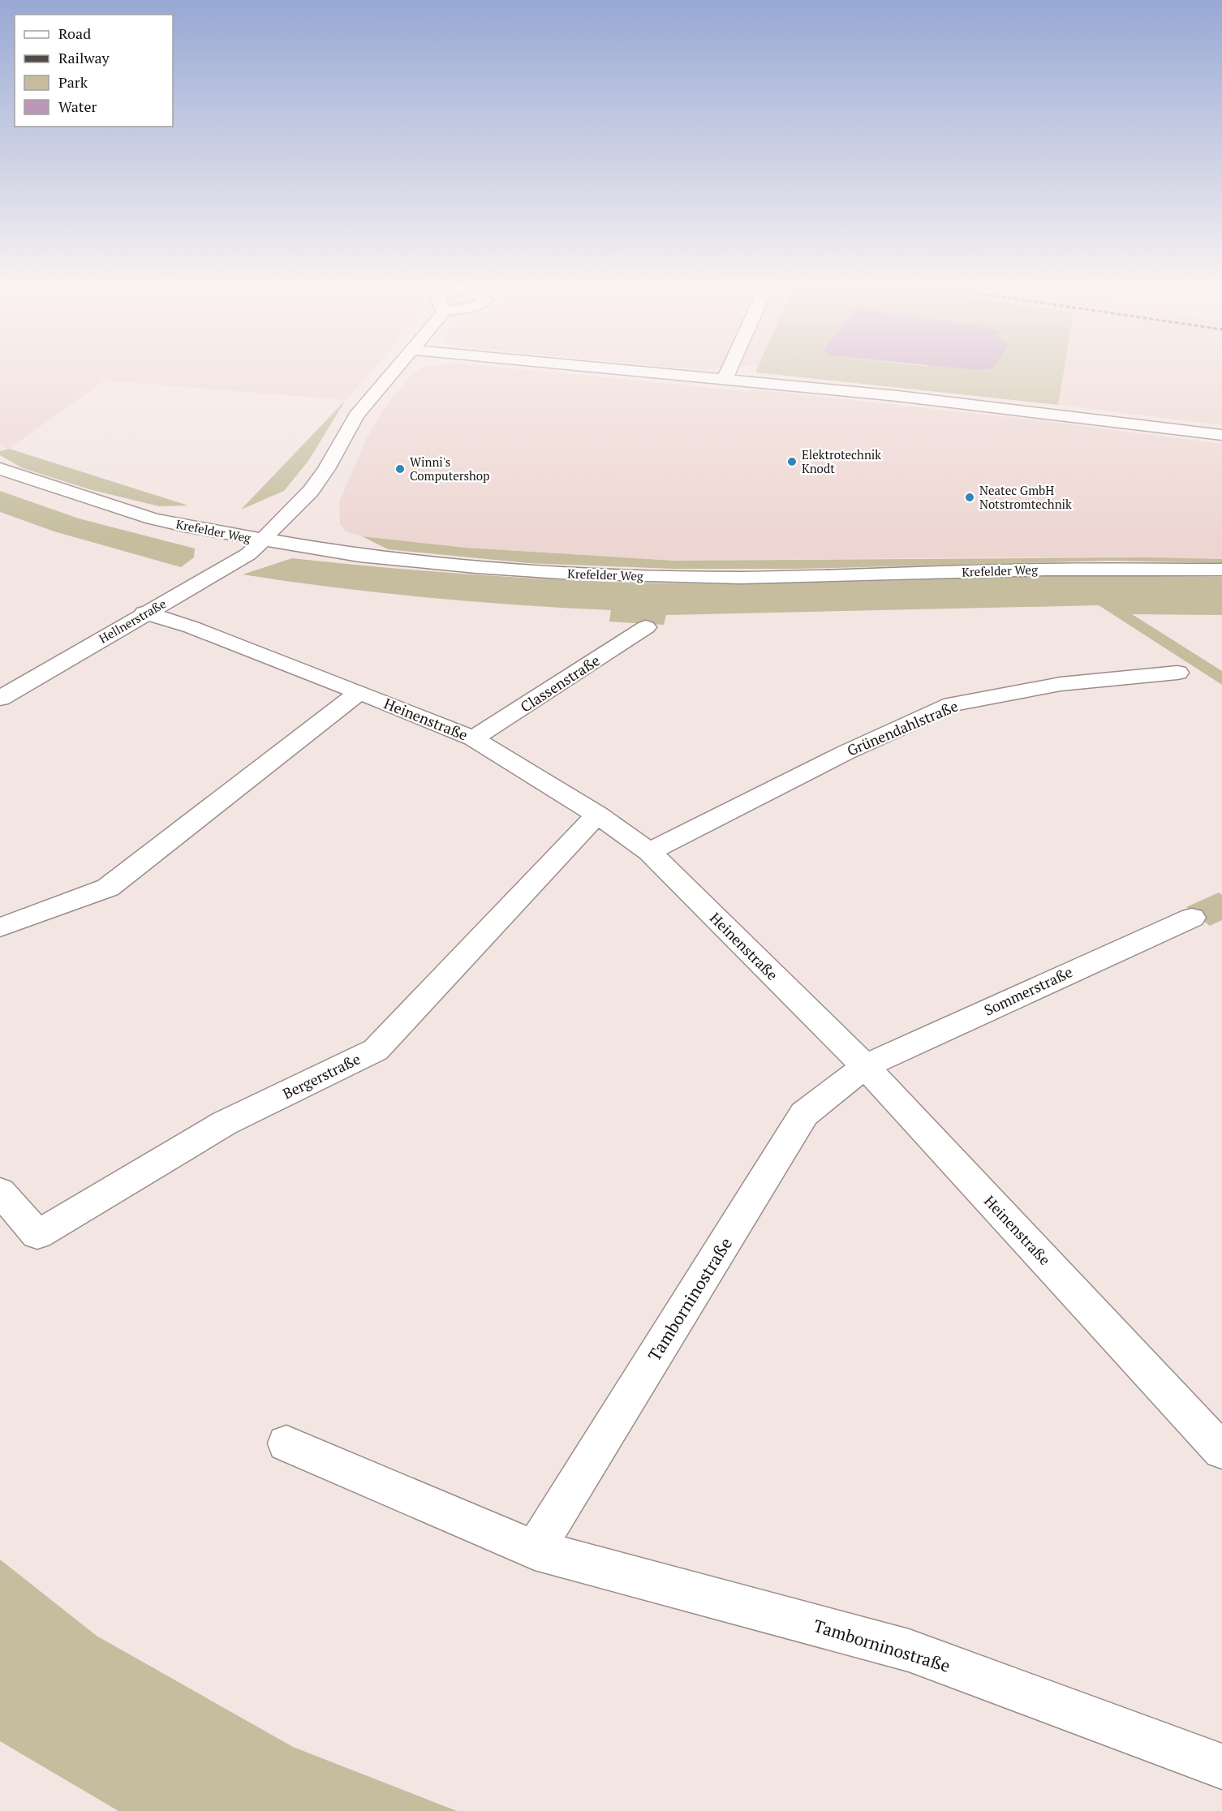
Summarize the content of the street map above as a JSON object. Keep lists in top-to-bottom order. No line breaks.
{"streets":{"street":["Krefelder Weg","Hellnerstraße","Classenstraße","Heinenstraße","Grünendahlstraße","Sommerstraße","Bergerstraße","Tamborninostraße"]},"crossings":[["Krefelder Weg","Hellnerstraße"],["Hellnerstraße","Heinenstraße"],["Classenstraße","Heinenstraße"],["Heinenstraße","Grünendahlstraße"],["Heinenstraße","Sommerstraße"],["Heinenstraße","Bergerstraße"],["Heinenstraße","Tamborninostraße"],["Sommerstraße","Tamborninostraße"]],"places":["Elektrotechnik Knodt","Winni's Computershop","Neatec GmbH Notstromtechnik"],"legend":["Road","Railway","Park","Water"]}
